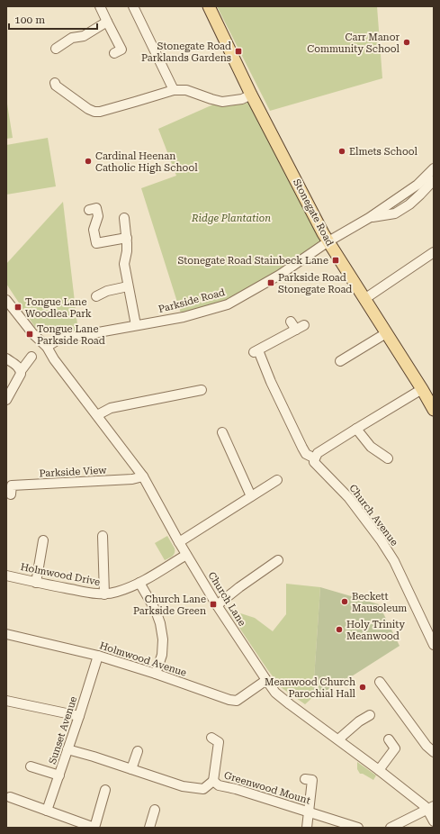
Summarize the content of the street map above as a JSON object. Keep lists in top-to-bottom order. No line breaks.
{"streets":{"main road":["Stonegate Road"],"street":["Parkside Road","Parkside View","Church Avenue","Holmwood Drive","Church Lane","Holmwood Avenue","Sunset Avenue","Greenwood Mount"]},"crossings":[["Stonegate Road","Parkside Road"],["Parkside Road","Church Lane"],["Parkside View","Church Lane"],["Holmwood Drive","Church Lane"],["Church Lane","Holmwood Avenue"],["Holmwood Avenue","Sunset Avenue"],["Sunset Avenue","Greenwood Mount"]],"parks":["Ridge Plantation"],"places":{"other":["Carr Manor Community School","Elmets School","Cardinal Heenan Catholic High School","Beckett Mausoleum","Holy Trinity Meanwood","Meanwood Church Parochial Hall"],"transit":["Stonegate Road Parklands Gardens","Stonegate Road Stainbeck Lane","Parkside Road Stonegate Road","Tongue Lane Woodlea Park","Tongue Lane Parkside Road","Church Lane Parkside Green"]},"scale_bar":"100 m"}
